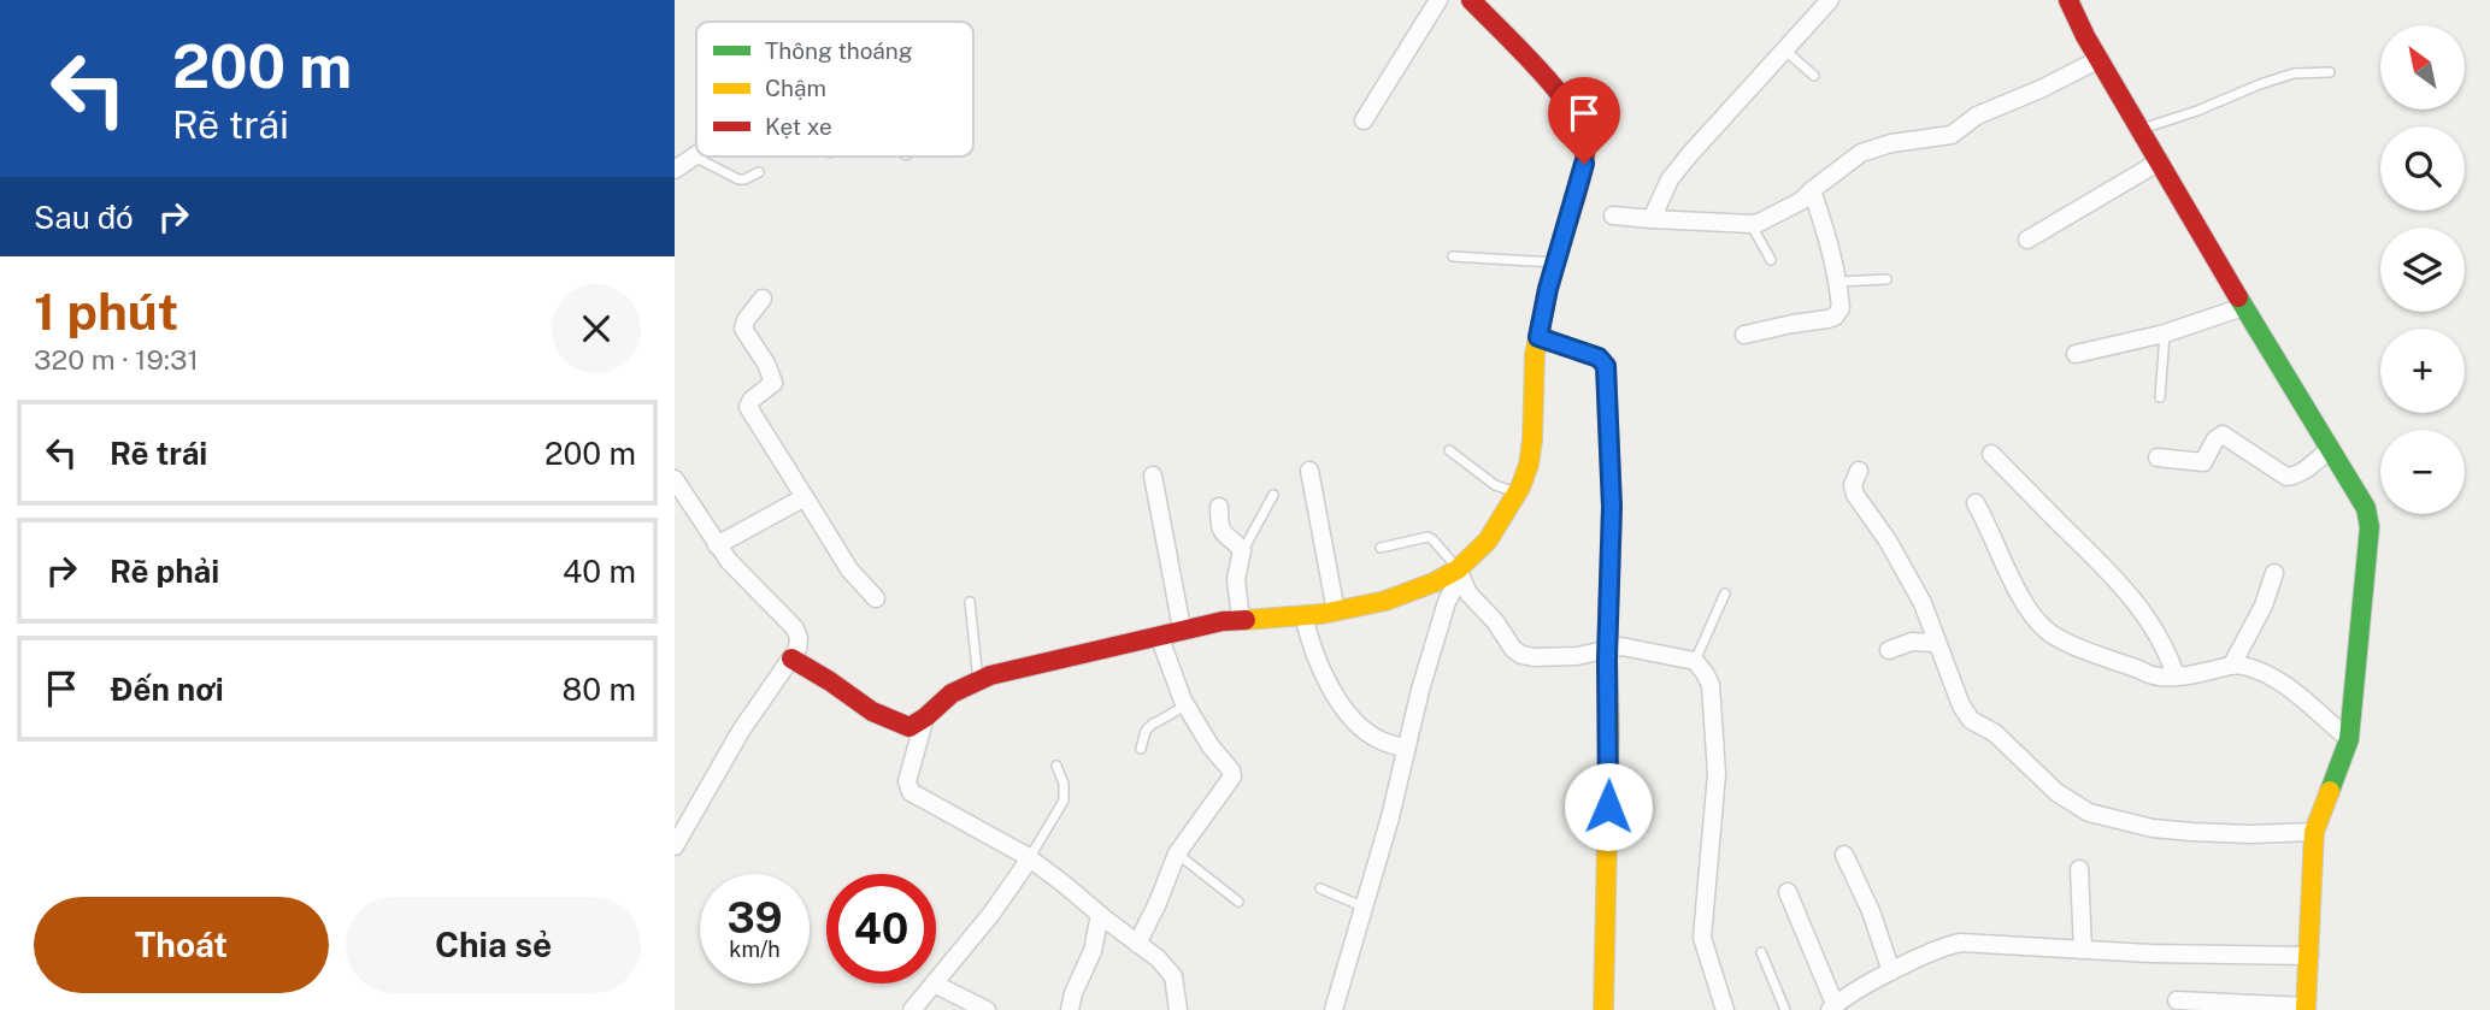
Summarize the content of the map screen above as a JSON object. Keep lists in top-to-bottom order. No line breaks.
{"legend":["Thông thoáng","Chậm","Kẹt xe"],"north":"top left","page":{"turn":["200 m","Rẽ trái"],"map_buttons":["+","−"],"then":"Sau đó","heading":["1 phút","320 m · 19:31"],"list":[{"name":"Rẽ trái","value":"200 m"},{"name":"Rẽ phải","value":"40 m"},{"name":"Đến nơi","value":"80 m"}],"speed":"39 km/h","limit":"40","buttons":["Thoát","Chia sẻ"]}}
